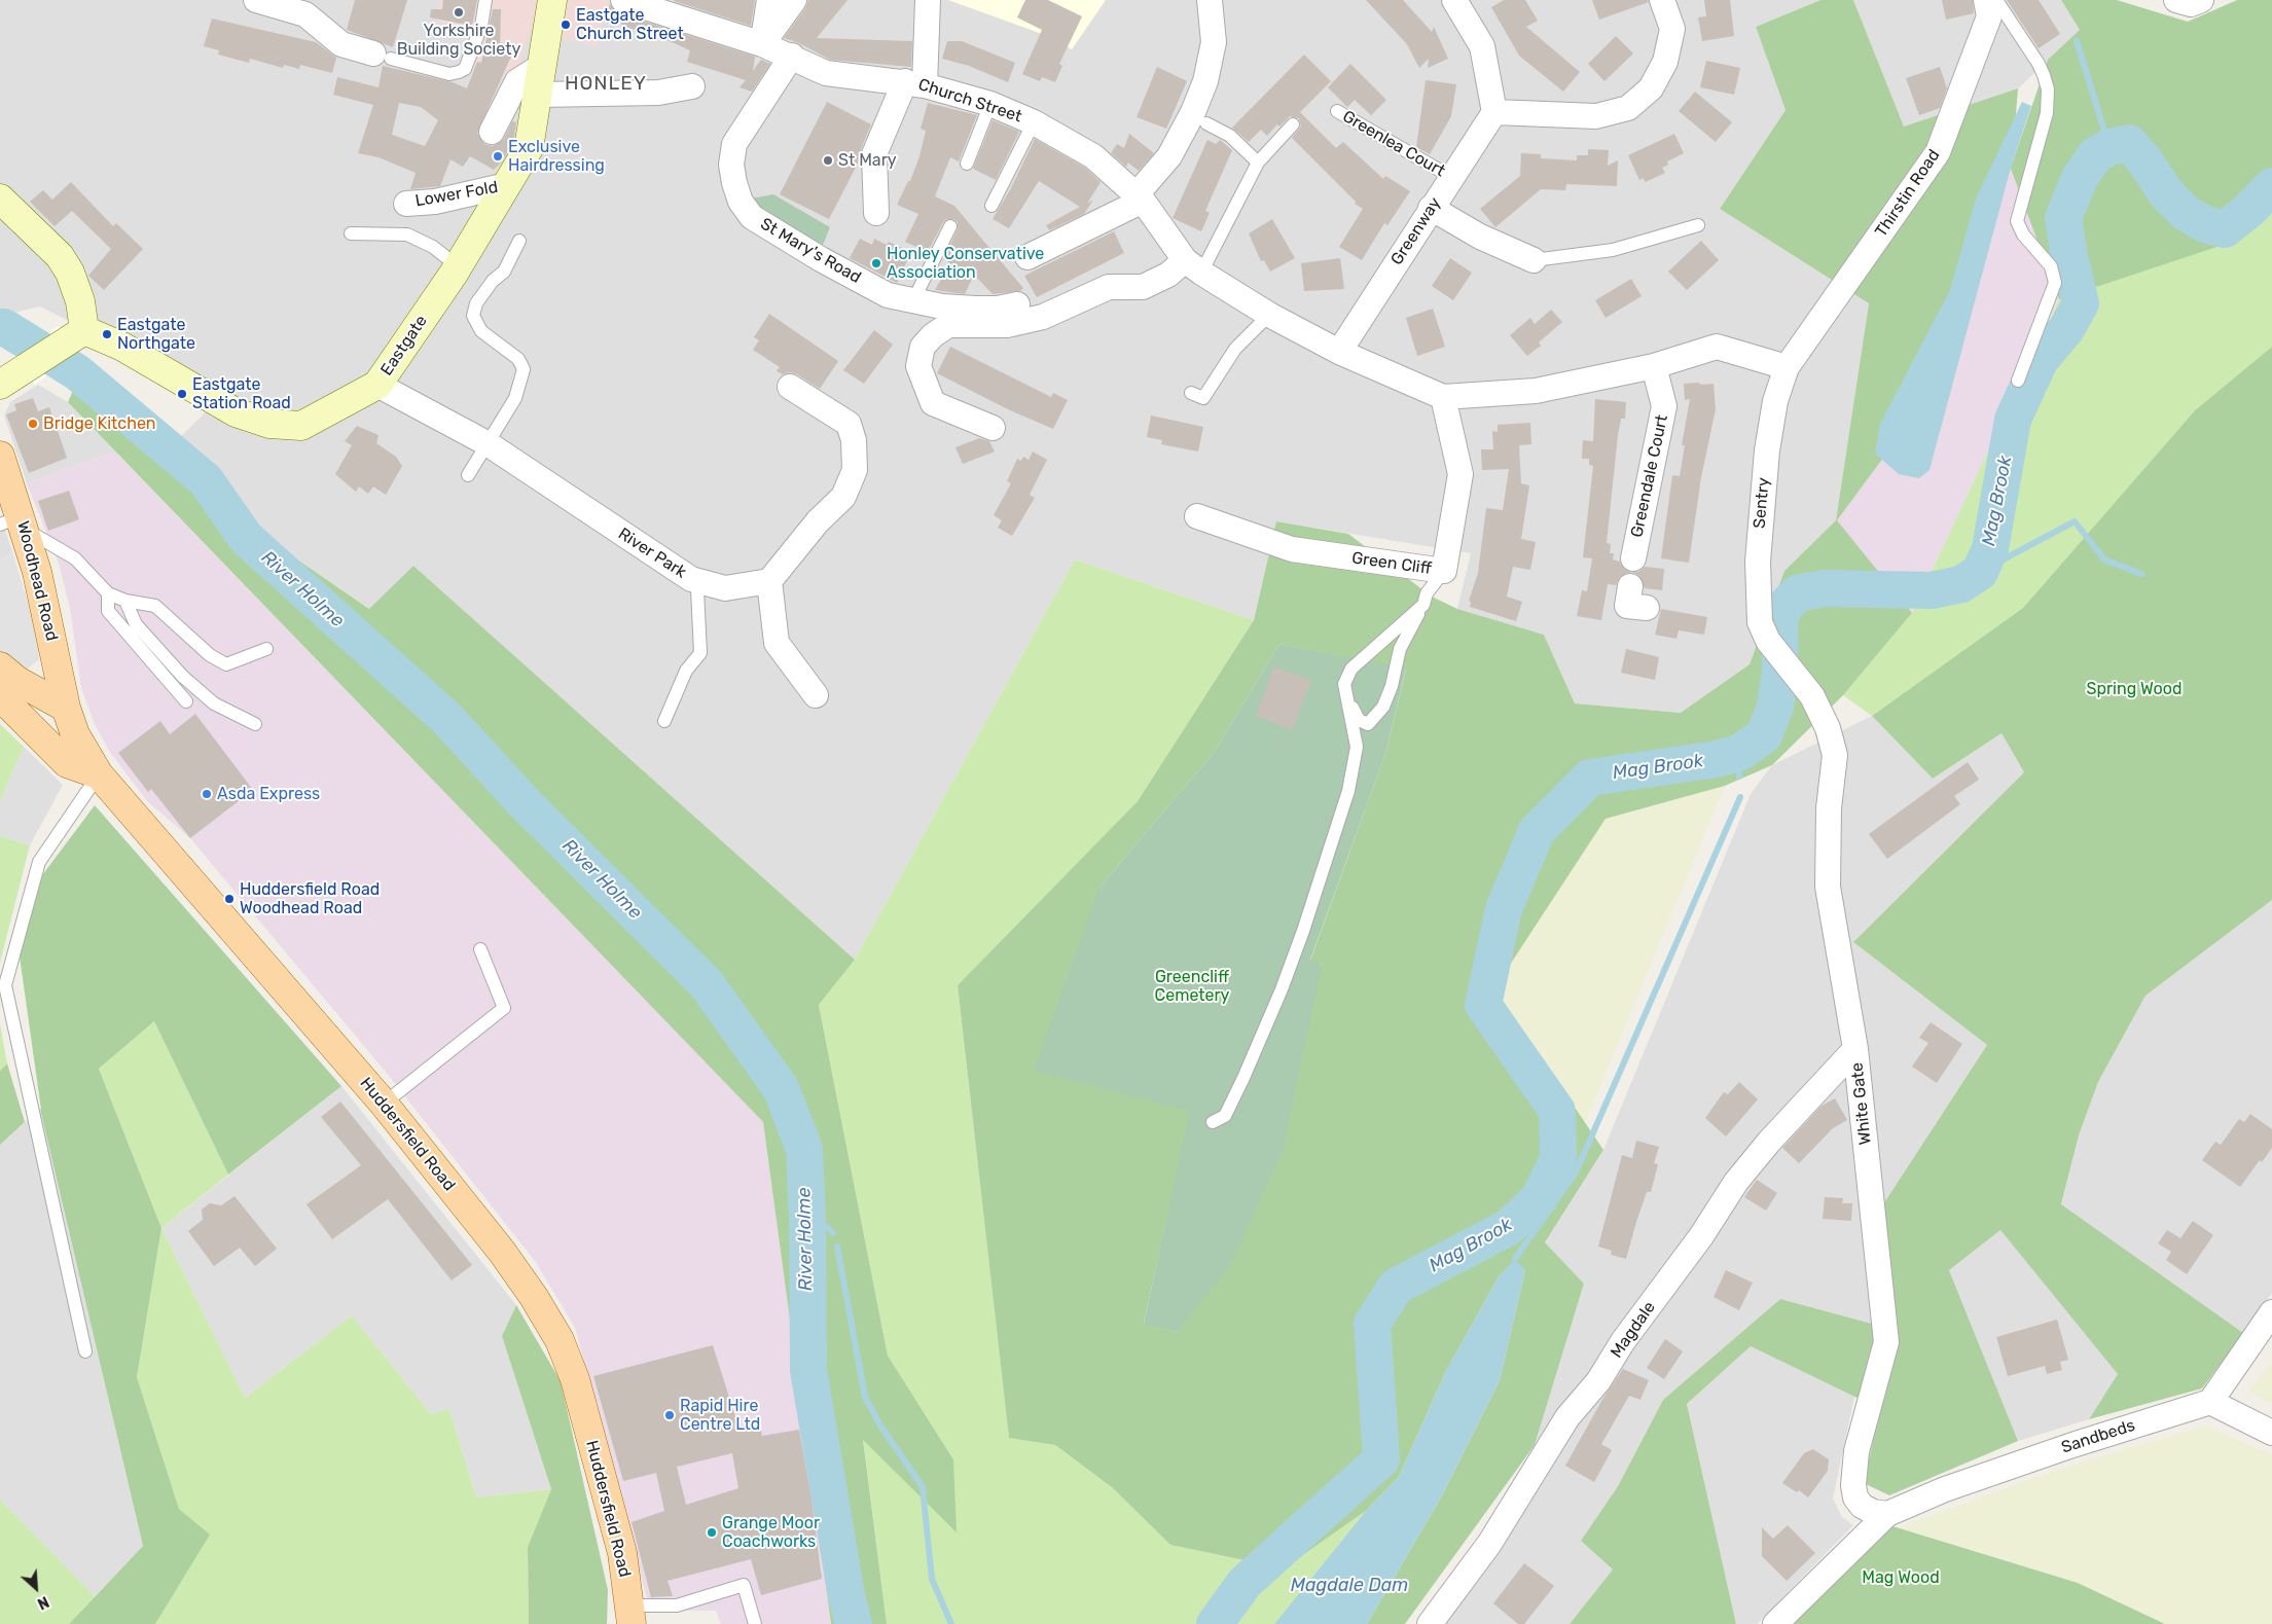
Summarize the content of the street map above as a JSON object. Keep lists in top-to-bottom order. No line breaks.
{"streets":{"main road":["Woodhead Road","Huddersfield Road"],"street":["Church Street","Thirstin Road","Lower Fold","Greenway","St Mary's Road","Eastgate","Greendale Court","Sentry","River Park","Green Cliff","White Gate","Magdale","Sandbeds"],"lane":["Greenlea Court"]},"crossings":[["Church Street","Greenway"],["Church Street","St Mary's Road"],["Greenlea Court","Greenway"],["Thirstin Road","Sentry"],["Lower Fold","Eastgate"],["Eastgate","River Park"],["Sentry","White Gate"],["Woodhead Road","Huddersfield Road"],["White Gate","Magdale"],["White Gate","Sandbeds"]],"districts":["HONLEY"],"water":["Mag Brook","River Holme","Magdale Dam"],"parks":["Spring Wood","Greencliff Cemetery","Mag Wood"],"places":["Yorkshire Building Society","Eastgate Church Street","Exclusive Hairdressing","St Mary","Honley Conservative Association","Eastgate Northgate","Eastgate Station Road","Bridge Kitchen","Asda Express","Huddersfield Road Woodhead Road","Rapid Hire Centre Ltd","Grange Moor Coachworks"],"north":"bottom right"}
